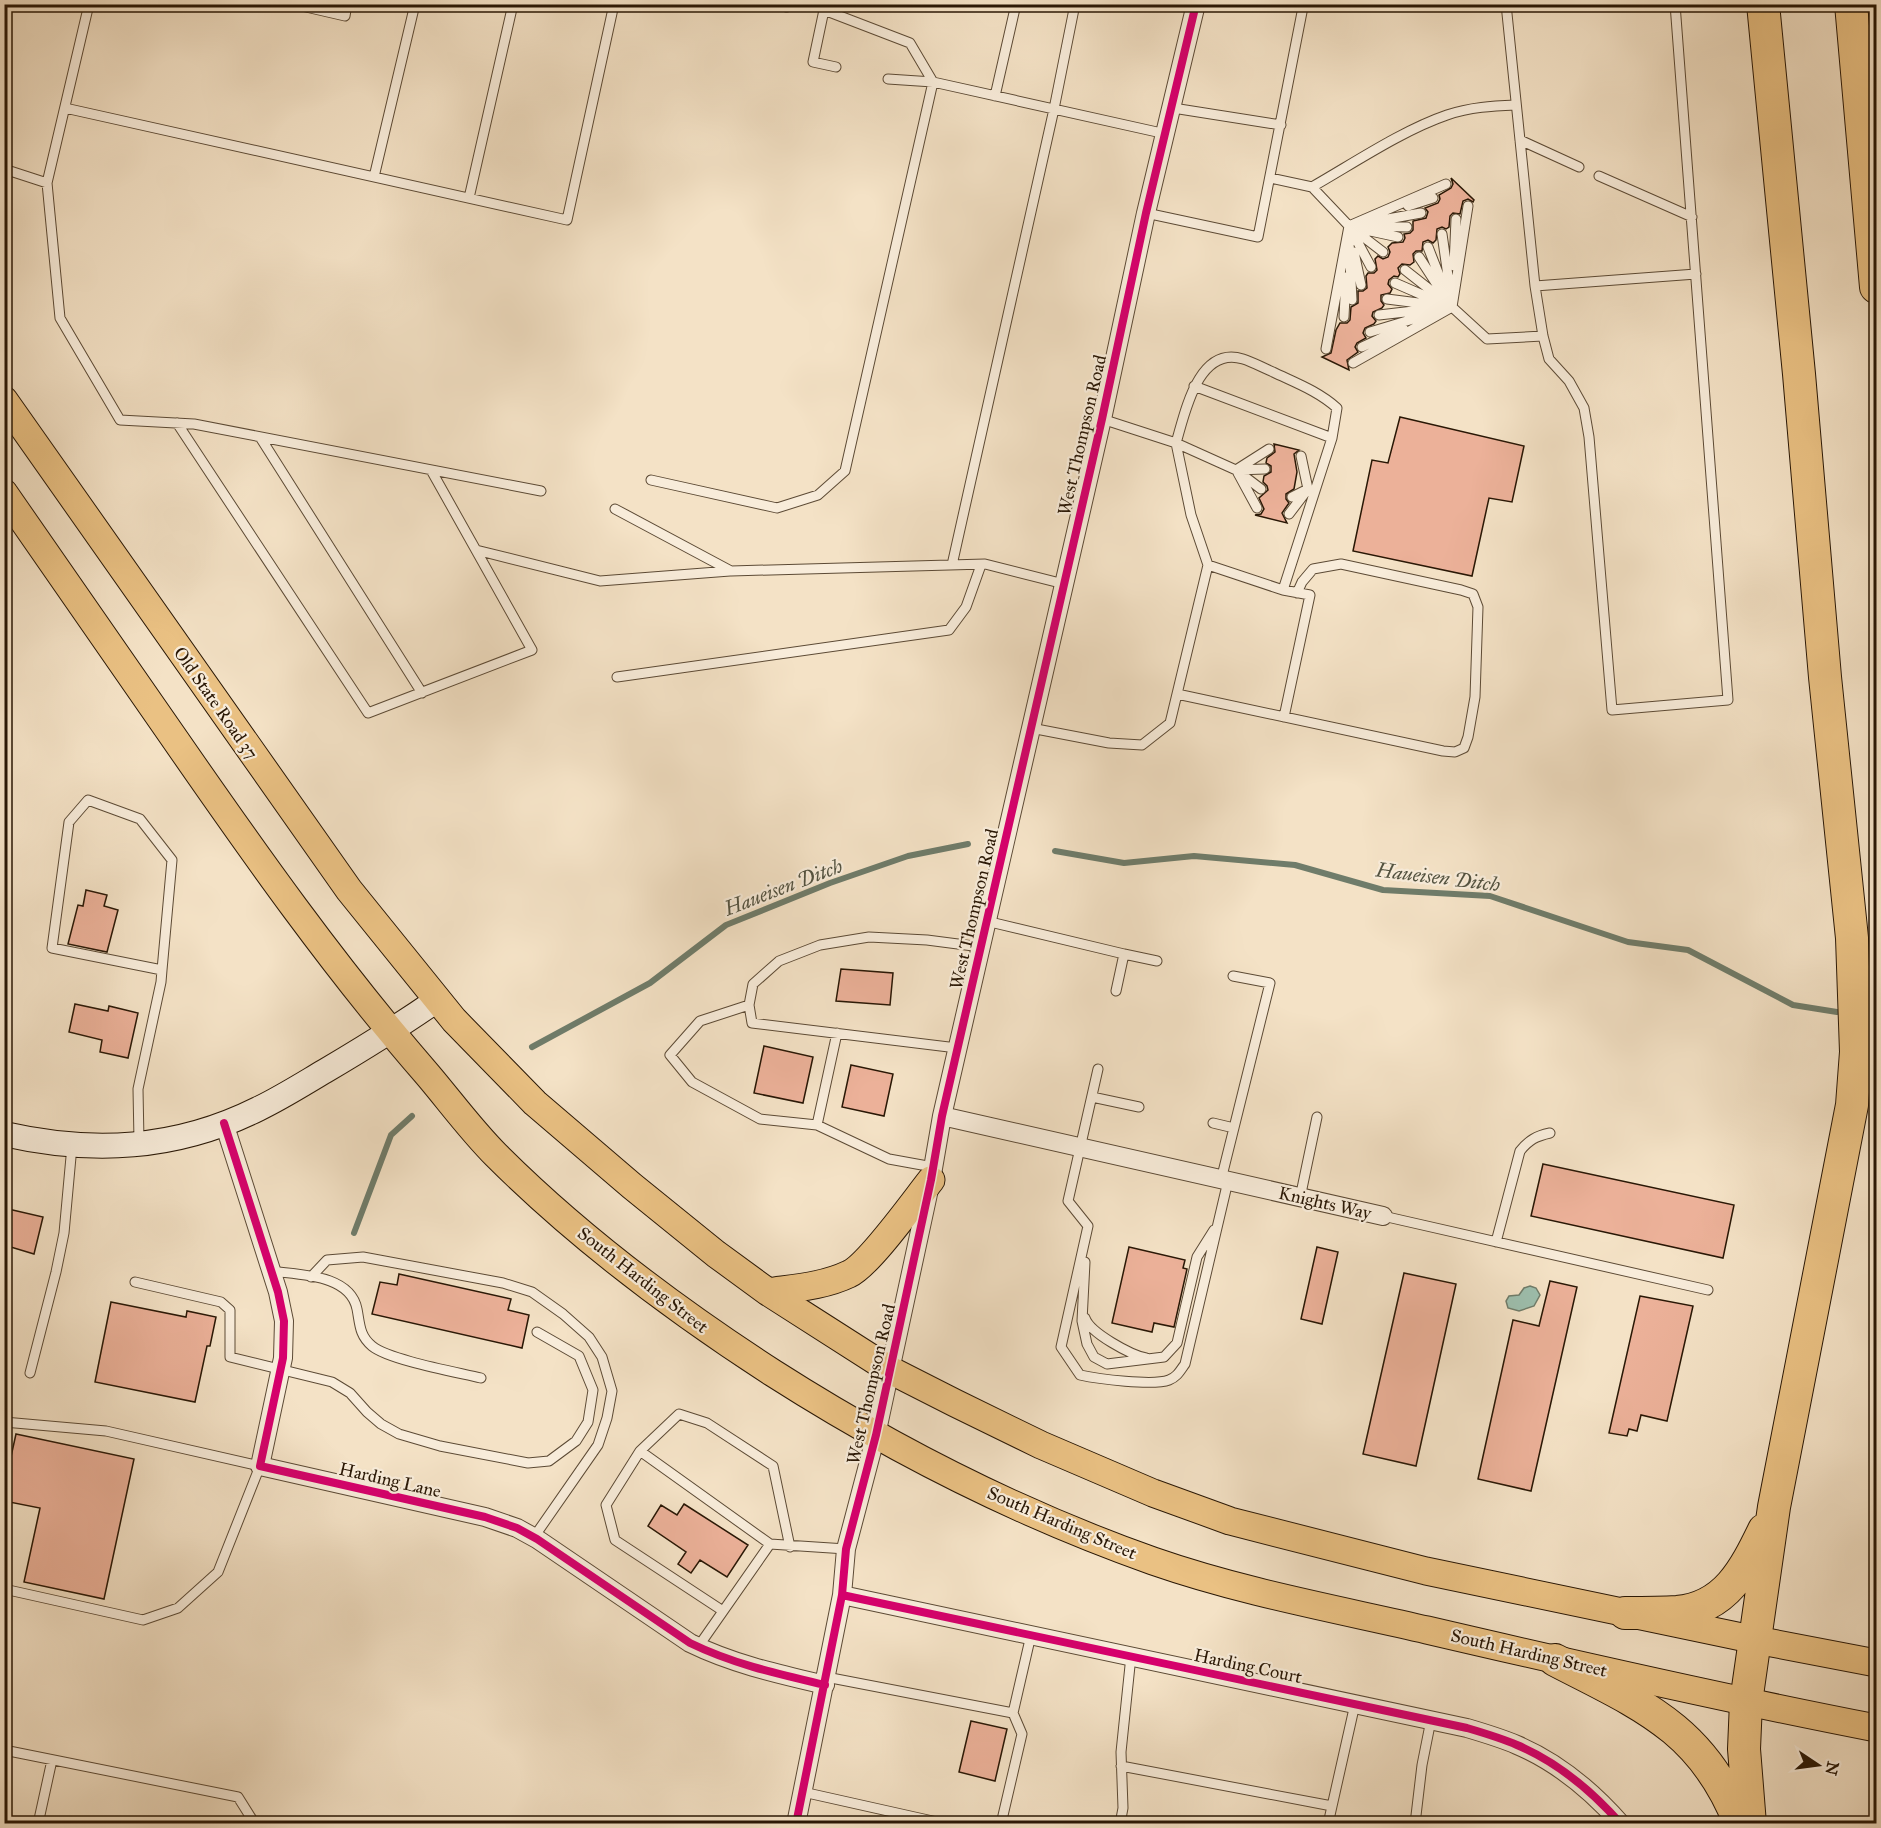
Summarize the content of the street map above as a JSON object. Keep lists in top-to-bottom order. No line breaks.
{"streets":{"main road":["Old State Road 37","South Harding Street"],"street":["West Thompson Road","Knights Way","Harding Lane","Harding Court"]},"crossings":[["West Thompson Road","Knights Way"],["West Thompson Road","South Harding Street"],["West Thompson Road","Harding Lane"],["West Thompson Road","Harding Court"]],"water":["Haueisen Ditch"],"north":"right"}
